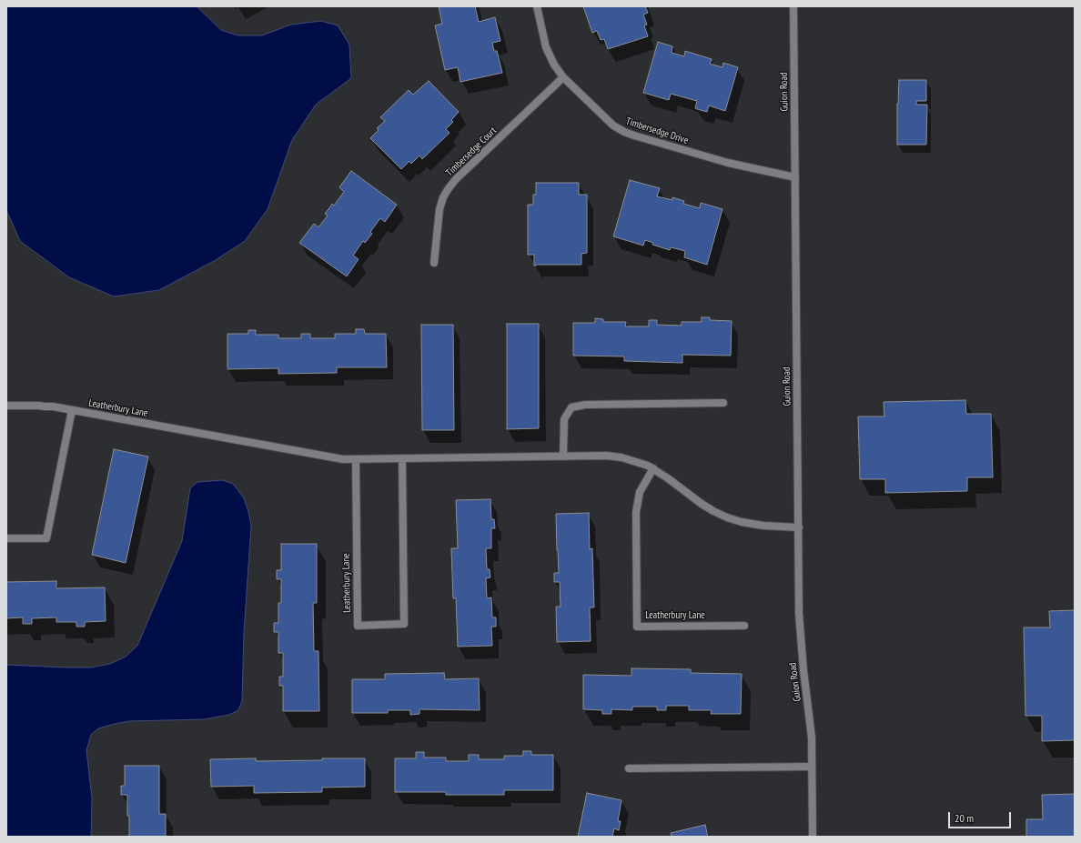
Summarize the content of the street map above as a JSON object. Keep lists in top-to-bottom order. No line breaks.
{"streets":{"street":["Guion Road","Timbersedge Drive","Timbersedge Court","Leatherbury Lane"]},"crossings":[["Guion Road","Timbersedge Drive"],["Guion Road","Leatherbury Lane"],["Timbersedge Drive","Timbersedge Court"]],"scale_bar":"20 m"}
